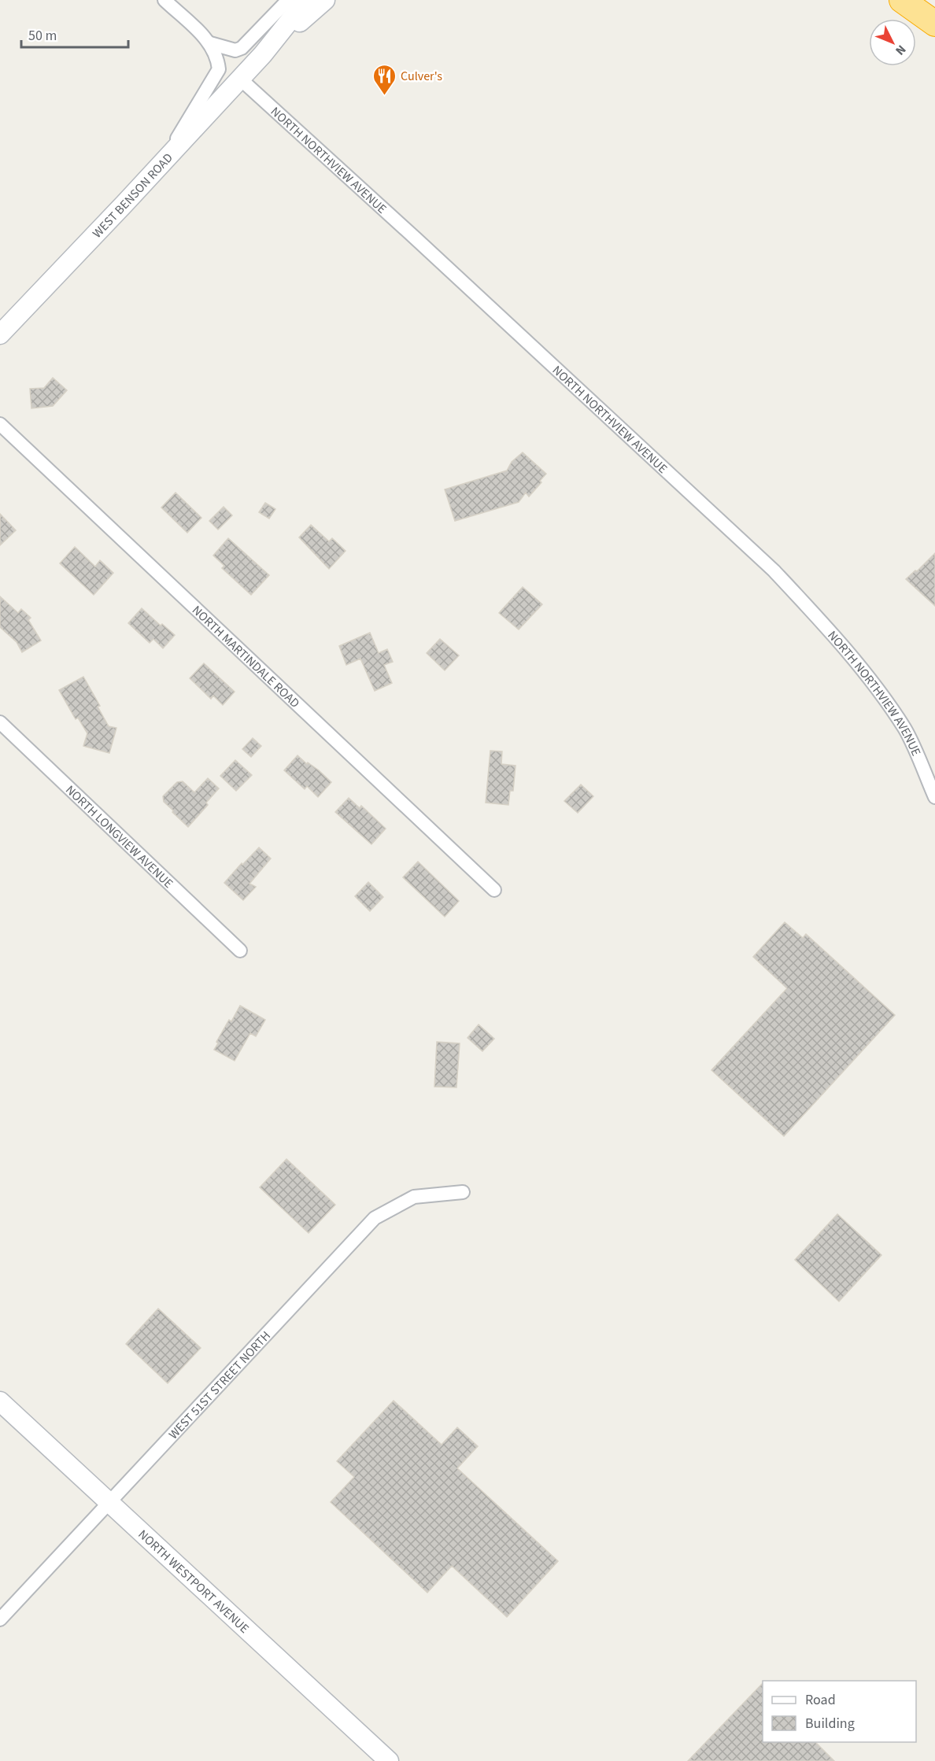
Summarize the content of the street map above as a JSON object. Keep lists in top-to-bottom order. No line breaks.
{"streets":{"main road":["WEST BENSON ROAD","NORTH WESTPORT AVENUE"],"street":["NORTH NORTHVIEW AVENUE","NORTH MARTINDALE ROAD","NORTH LONGVIEW AVENUE","WEST 51ST STREET NORTH"]},"crossings":[["NORTH NORTHVIEW AVENUE","WEST BENSON ROAD"],["WEST 51ST STREET NORTH","NORTH WESTPORT AVENUE"]],"places":{"restaurant":["Culver's"]},"legend":["Road","Building"],"scale_bar":"50 m","north":"bottom right"}
